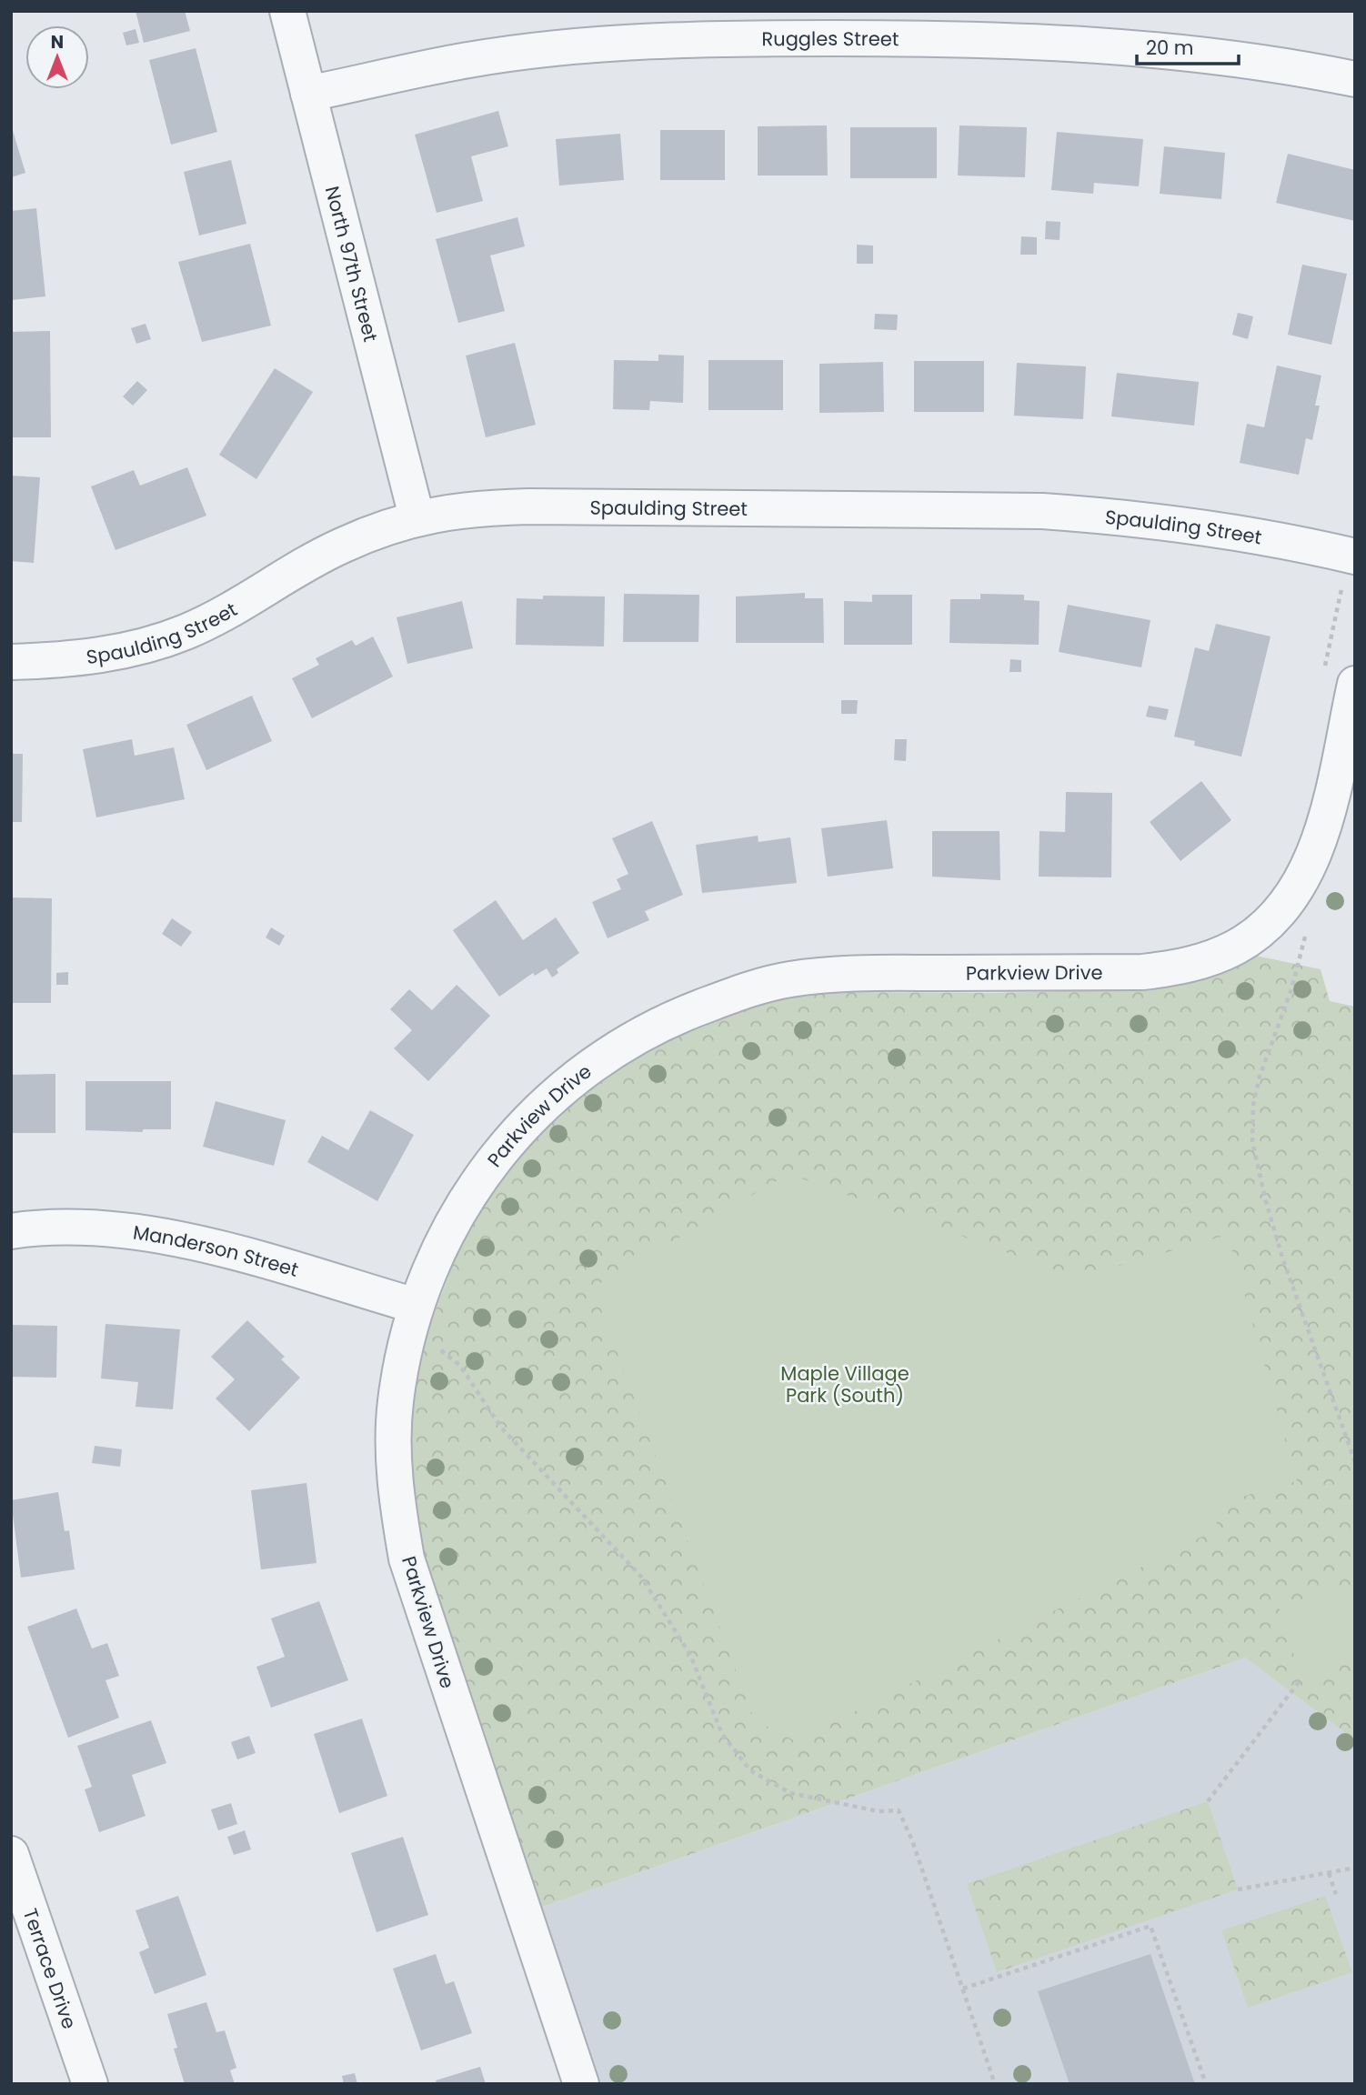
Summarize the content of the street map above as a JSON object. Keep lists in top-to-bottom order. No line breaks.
{"streets":{"street":["Ruggles Street","North 97th Street","Spaulding Street","Parkview Drive","Manderson Street","Terrace Drive"]},"crossings":[["Ruggles Street","North 97th Street"],["North 97th Street","Spaulding Street"],["Parkview Drive","Manderson Street"]],"parks":["Maple Village Park (South)"],"scale_bar":"20 m","north":"top"}
